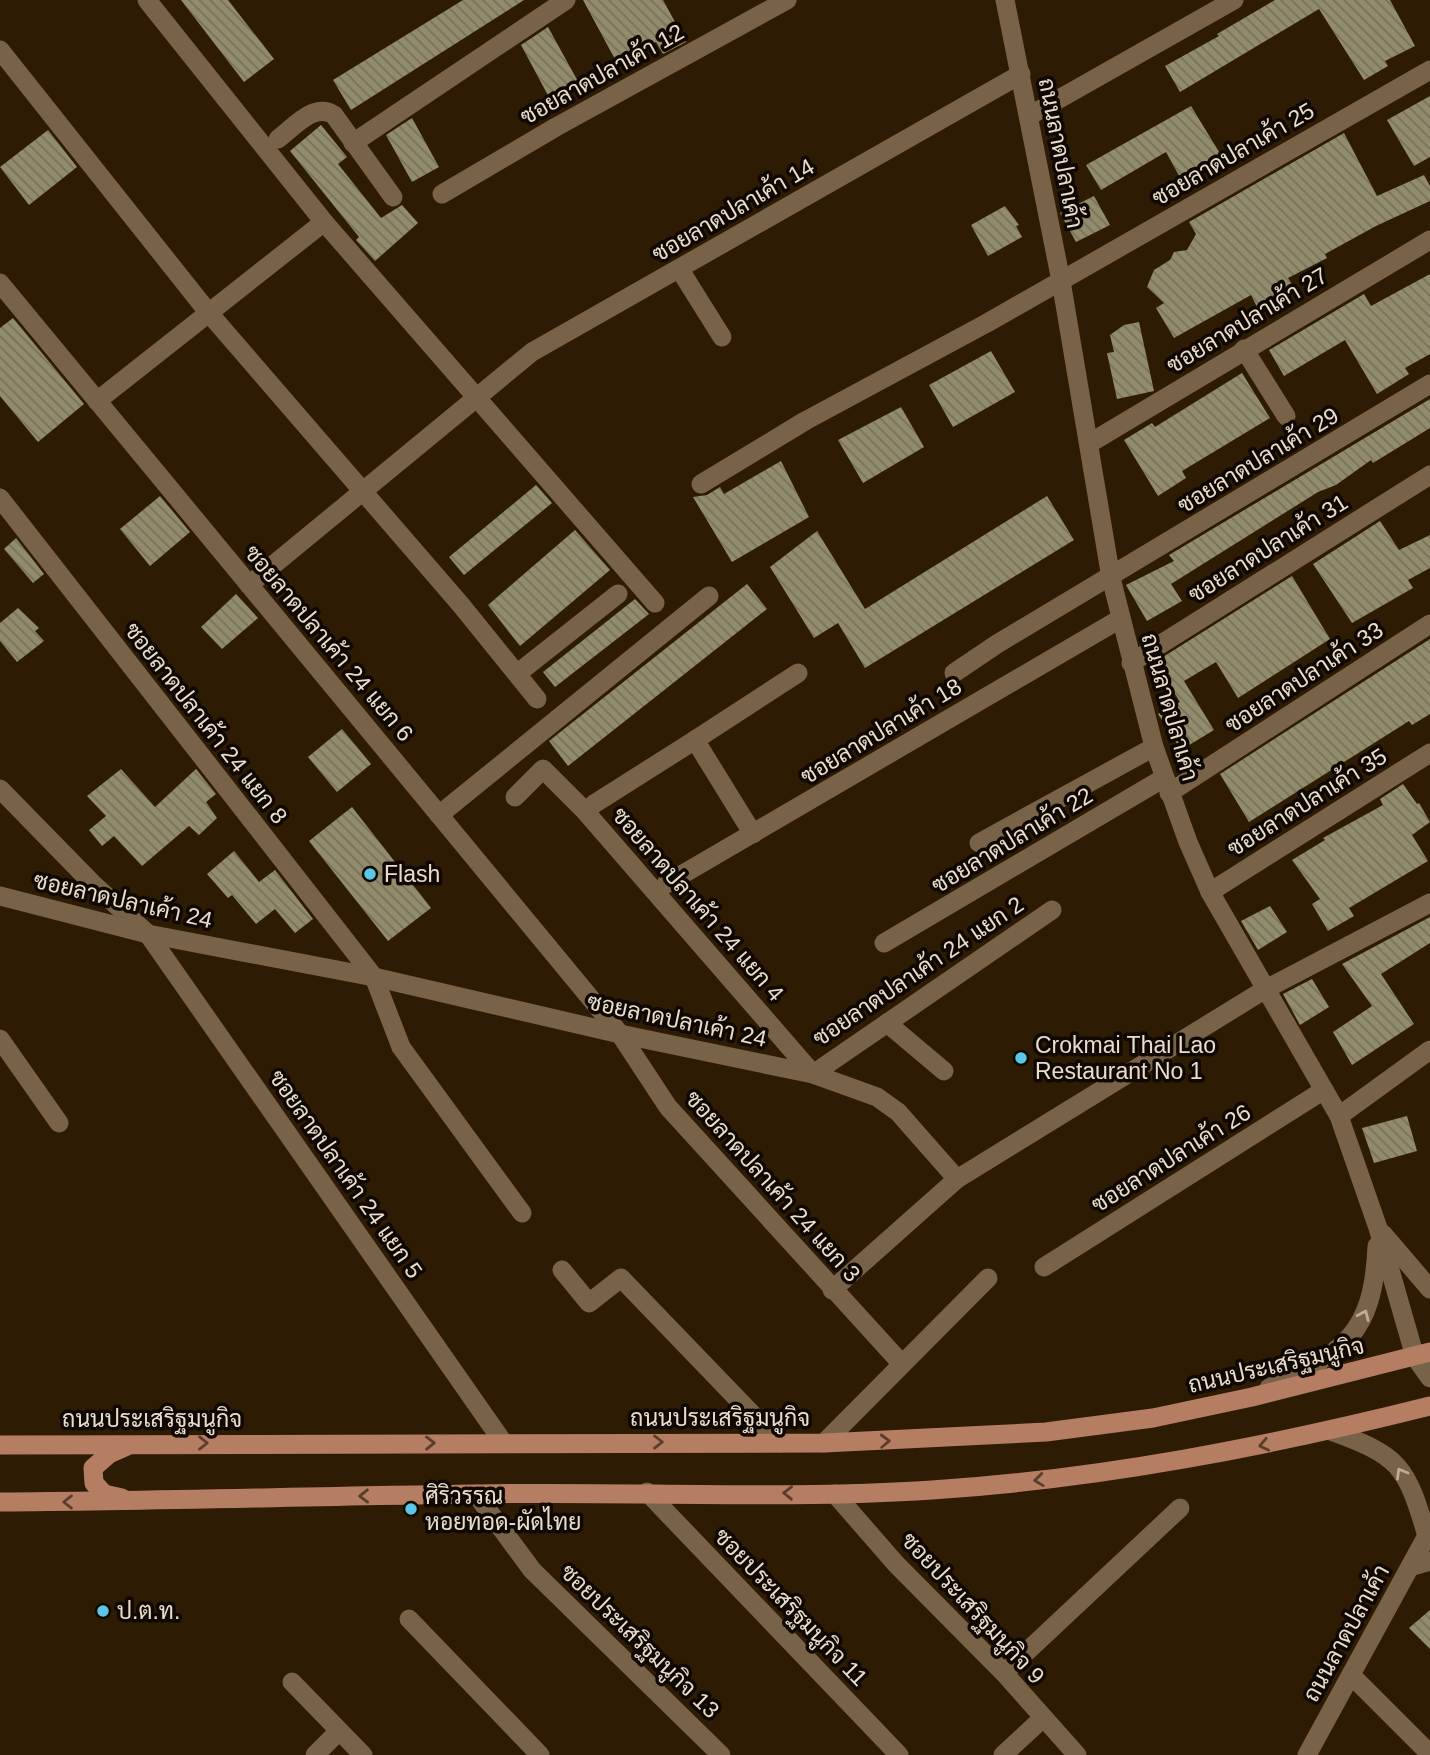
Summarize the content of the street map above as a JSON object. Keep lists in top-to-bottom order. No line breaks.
{"streets":{"main road":["ถนนประเสริฐมนูกิจ"],"street":["ซอยลาดปลาเค้า 12","ถนนลาดปลาเค้า","ซอยลาดปลาเค้า 25","ซอยลาดปลาเค้า 14","ซอยลาดปลาเค้า 27","ซอยลาดปลาเค้า 29","ซอยลาดปลาเค้า 31","ซอยลาดปลาเค้า 24 แยก 6","ซอยลาดปลาเค้า 33","ซอยลาดปลาเค้า 24 แยก 8","ซอยลาดปลาเค้า 18","ซอยลาดปลาเค้า 35","ซอยลาดปลาเค้า 22","ซอยลาดปลาเค้า 24","ซอยลาดปลาเค้า 24 แยก 4","ซอยลาดปลาเค้า 24 แยก 2","ซอยลาดปลาเค้า 26","ซอยลาดปลาเค้า 24 แยก 5","ซอยลาดปลาเค้า 24 แยก 3","ซอยประเสริฐมนูกิจ 11","ซอยประเสริฐมนูกิจ 9","ซอยประเสริฐมนูกิจ 13"]},"crossings":[["ถนนลาดปลาเค้า","ซอยลาดปลาเค้า 25"],["ถนนลาดปลาเค้า","ซอยลาดปลาเค้า 14"],["ถนนลาดปลาเค้า","ซอยลาดปลาเค้า 27"],["ถนนลาดปลาเค้า","ซอยลาดปลาเค้า 29"],["ถนนลาดปลาเค้า","ซอยลาดปลาเค้า 31"],["ถนนลาดปลาเค้า","ซอยลาดปลาเค้า 33"],["ถนนลาดปลาเค้า","ซอยลาดปลาเค้า 18"],["ถนนลาดปลาเค้า","ซอยลาดปลาเค้า 35"],["ถนนลาดปลาเค้า","ซอยลาดปลาเค้า 22"],["ถนนลาดปลาเค้า","ซอยลาดปลาเค้า 26"],["ถนนลาดปลาเค้า","ถนนประเสริฐมนูกิจ"],["ซอยลาดปลาเค้า 14","ซอยลาดปลาเค้า 24 แยก 6"],["ซอยลาดปลาเค้า 24 แยก 6","ซอยลาดปลาเค้า 24"],["ซอยลาดปลาเค้า 24 แยก 6","ซอยลาดปลาเค้า 24 แยก 3"],["ซอยลาดปลาเค้า 33","ซอยลาดปลาเค้า 22"],["ซอยลาดปลาเค้า 24 แยก 8","ซอยลาดปลาเค้า 24"],["ซอยลาดปลาเค้า 24","ซอยลาดปลาเค้า 24 แยก 4"],["ซอยลาดปลาเค้า 24","ซอยลาดปลาเค้า 24 แยก 2"],["ซอยลาดปลาเค้า 24","ซอยลาดปลาเค้า 24 แยก 5"],["ซอยลาดปลาเค้า 24","ซอยลาดปลาเค้า 24 แยก 3"],["ซอยลาดปลาเค้า 24 แยก 4","ซอยลาดปลาเค้า 24 แยก 2"],["ซอยลาดปลาเค้า 24 แยก 5","ถนนประเสริฐมนูกิจ"]],"places":["Flash","Crokmai Thai Lao Restaurant No 1","ศิริวรรณ หอยทอด-ผัดไทย","ป.ต.ท."]}
